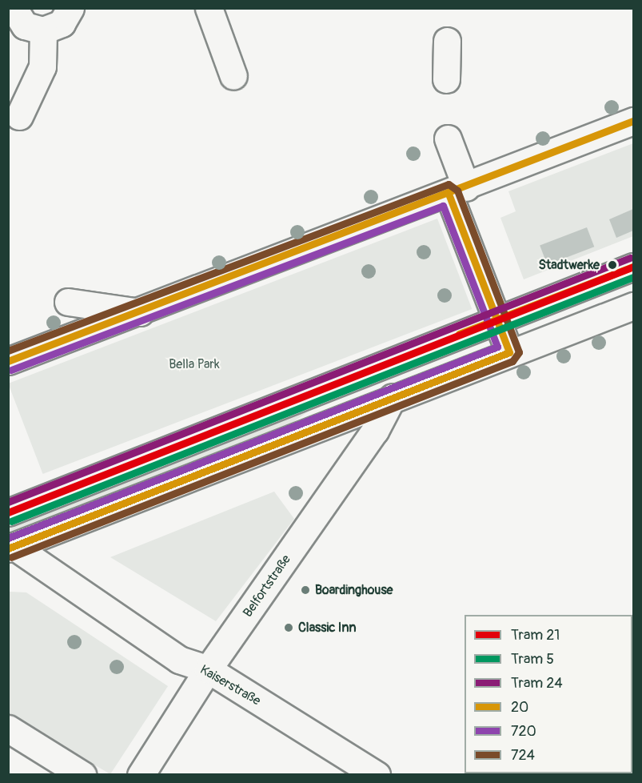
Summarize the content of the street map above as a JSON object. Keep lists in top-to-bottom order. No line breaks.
{"streets":{"main road":["Belfortstraße","Kaiserstraße"]},"crossings":[["Belfortstraße","Kaiserstraße"]],"parks":["Bella Park"],"places":["Stadtwerke","Boardinghouse","Classic Inn"],"lines":["transit line 20","transit line 724","transit line 720","tram line 24","tram line 21","tram line 5"],"legend":["Tram 21","Tram 5","Tram 24","20","720","724"]}
